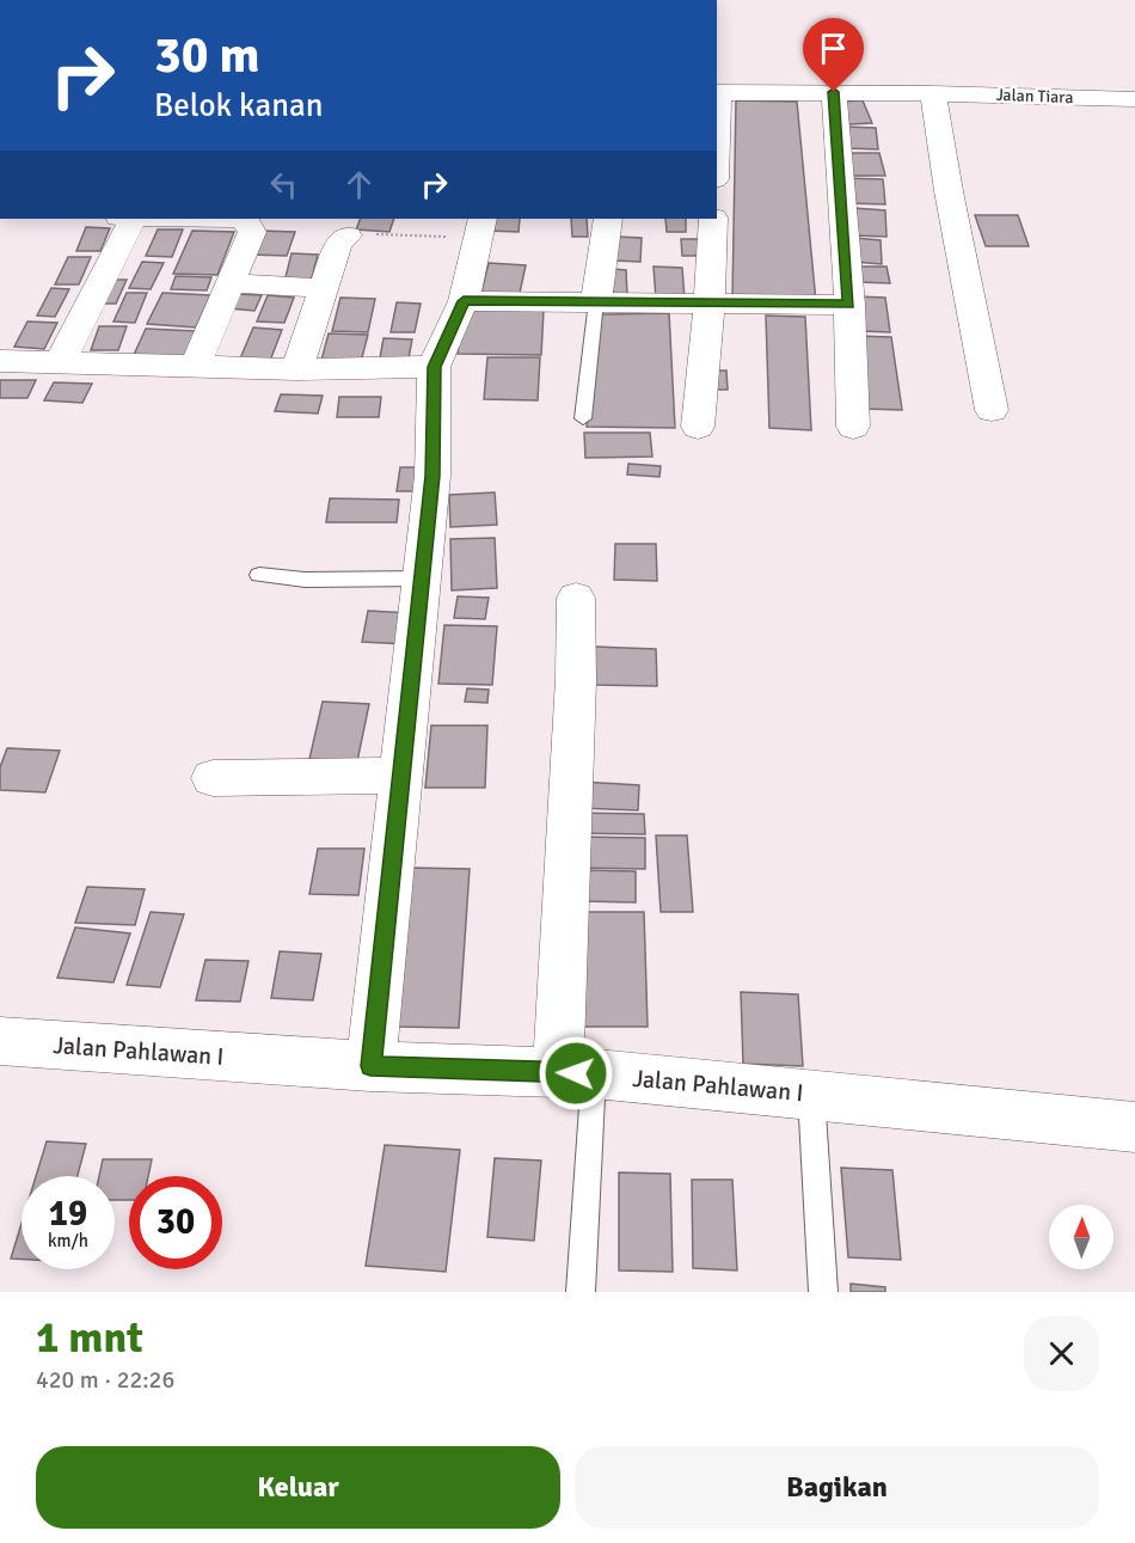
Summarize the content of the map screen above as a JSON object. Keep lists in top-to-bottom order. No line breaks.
{"streets":{"street":["Jalan Tiara","Jalan Pahlawan I"]},"north":"top","page":{"turn":["30 m","Belok kanan"],"speed":"19 km/h","limit":"30","heading":["1 mnt","420 m · 22:26"],"buttons":["Keluar","Bagikan"]}}
